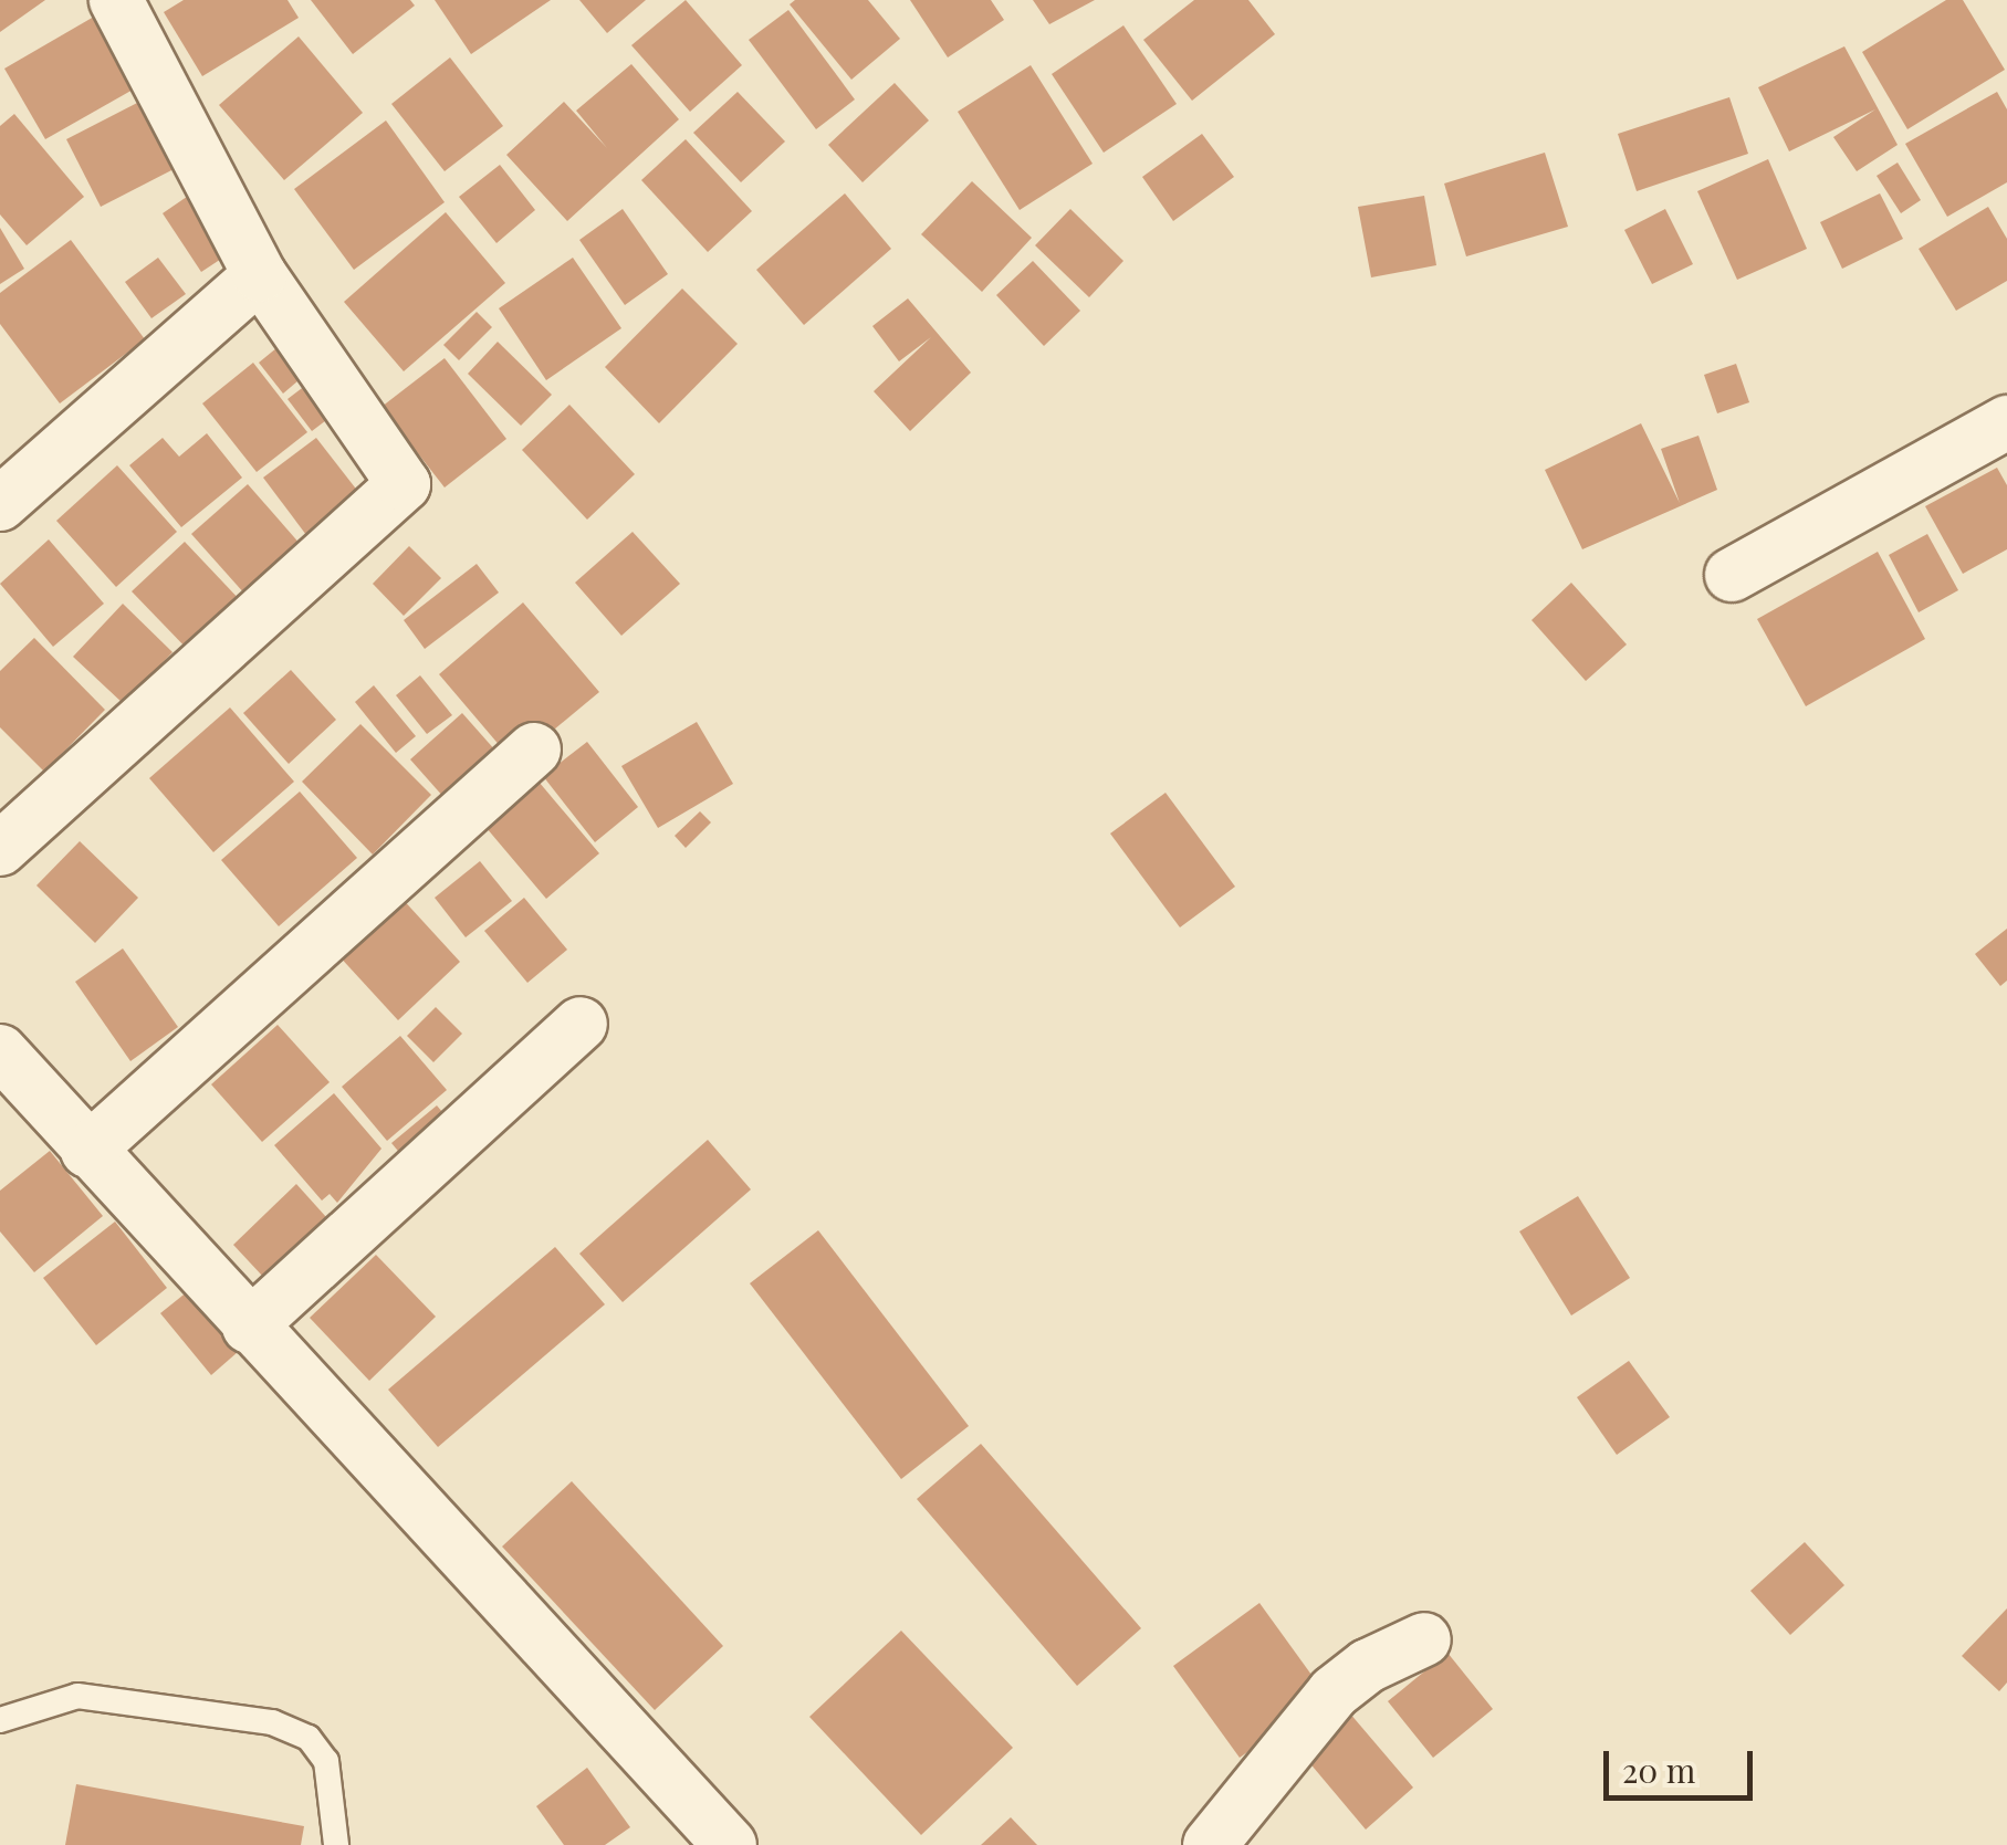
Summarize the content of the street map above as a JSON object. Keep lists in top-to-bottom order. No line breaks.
{"scale_bar":"20 m"}
